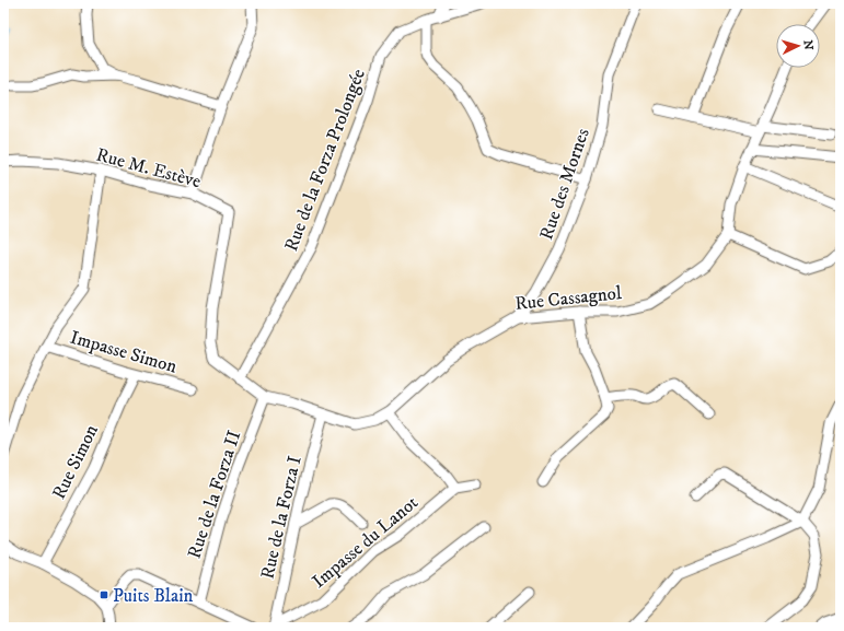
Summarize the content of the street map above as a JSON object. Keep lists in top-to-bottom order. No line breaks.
{"streets":{"street":["Rue de la Forza Prolongée","Rue M. Estève","Rue des Mornes","Rue Cassagnol","Impasse Simon","Rue Simon","Rue de la Forza II","Rue de la Forza I","Impasse du Lanot"]},"crossings":[["Rue de la Forza Prolongée","Rue M. Estève"],["Rue M. Estève","Rue Cassagnol"],["Rue M. Estève","Rue de la Forza II"],["Rue des Mornes","Rue Cassagnol"],["Rue Cassagnol","Rue de la Forza II"],["Rue Cassagnol","Rue de la Forza I"],["Impasse Simon","Rue Simon"],["Rue de la Forza I","Impasse du Lanot"]],"places":{"transit":["Puits Blain"]},"north":"right"}
